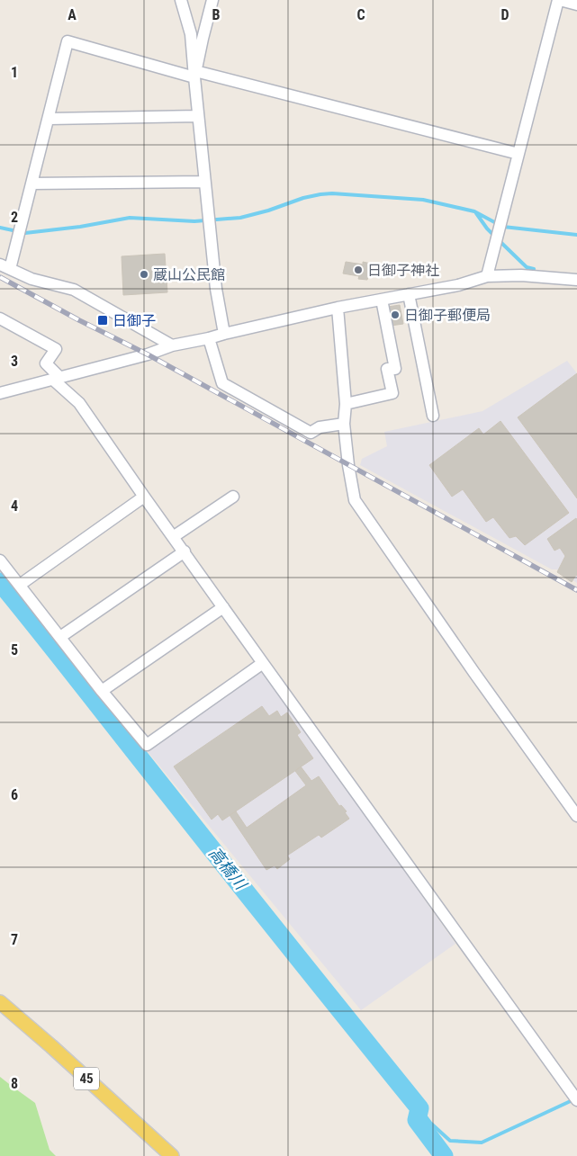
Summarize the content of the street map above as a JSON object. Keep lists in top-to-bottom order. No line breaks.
{"streets":{"main road":["45"]},"water":["高橋川"],"places":{"other":["日御子神社","蔵山公民館","日御子郵便局"],"transit":["日御子"]},"grid":{"columns":["A","B","C","D"],"rows":["1","2","3","4","5","6","7","8"]}}
